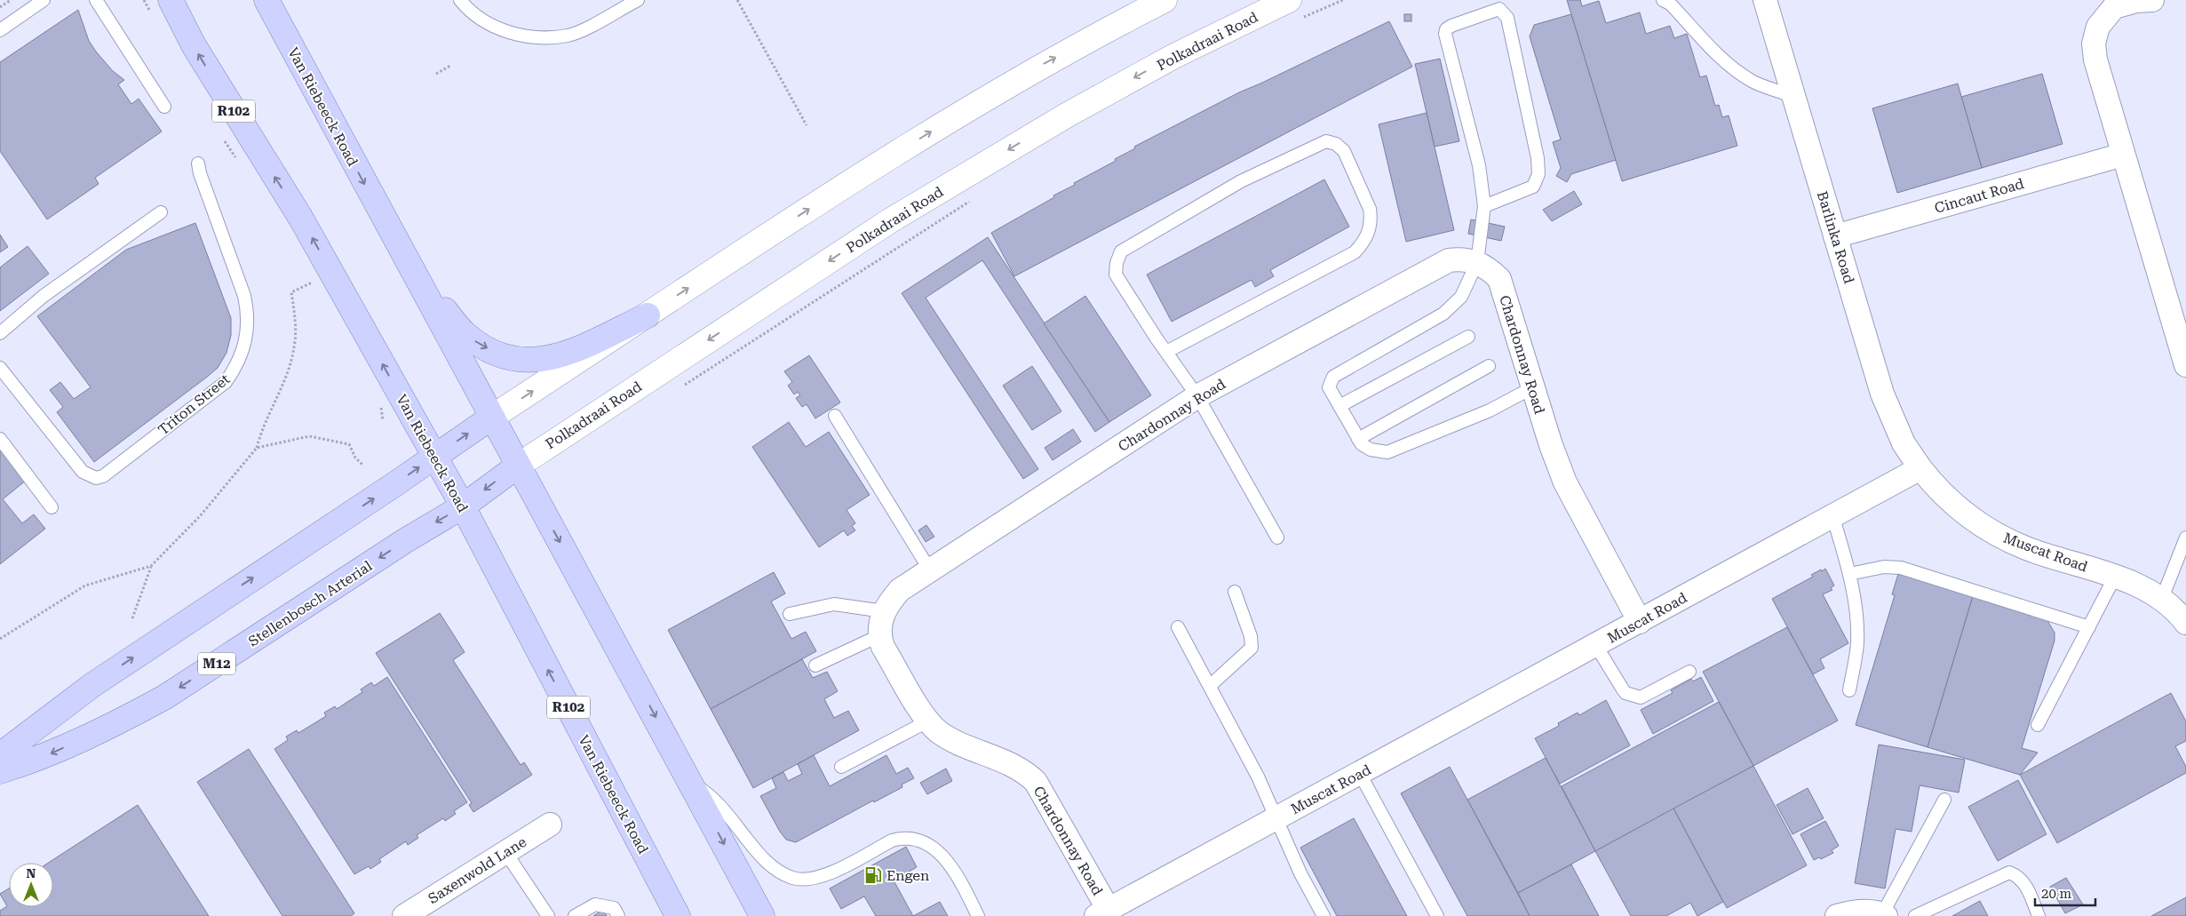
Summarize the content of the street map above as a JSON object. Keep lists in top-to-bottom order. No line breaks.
{"streets":{"main road":["Polkadraai Road","Van Riebeeck Road","R102","Stellenbosch Arterial","M12"],"street":["Cincaut Road","Barlinka Road","Chardonnay Road","Muscat Road","Saxenwold Lane"],"lane":["Triton Street"]},"crossings":[["Polkadraai Road","Van Riebeeck Road"],["Polkadraai Road","Stellenbosch Arterial"],["Van Riebeeck Road","Stellenbosch Arterial"],["Cincaut Road","Barlinka Road"],["Barlinka Road","Muscat Road"],["Chardonnay Road","Muscat Road"]],"places":{"fuel station":["Engen"]},"scale_bar":"20 m","north":"top"}
